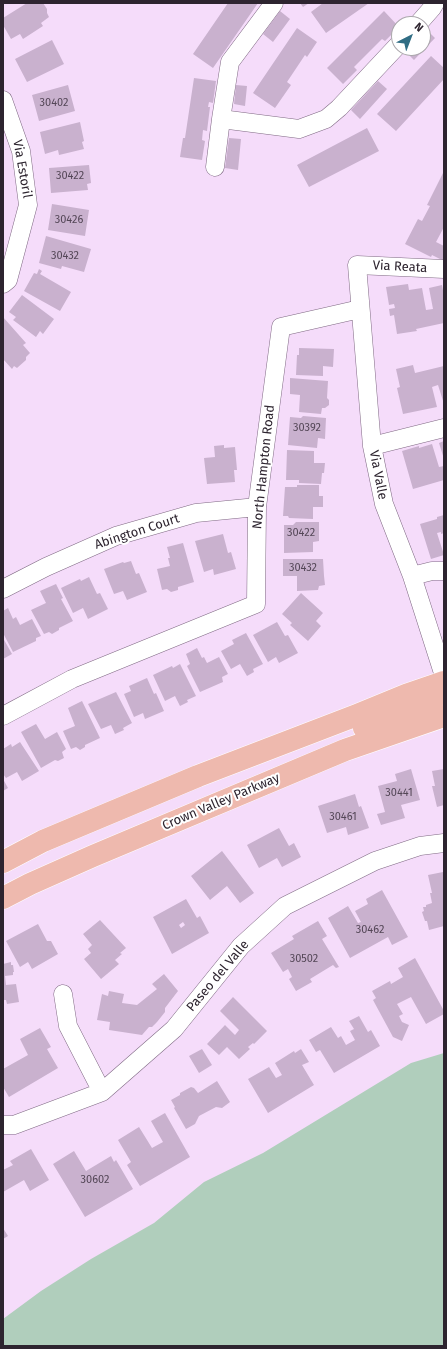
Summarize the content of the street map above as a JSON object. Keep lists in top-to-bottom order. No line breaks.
{"streets":{"main road":["Crown Valley Parkway"],"street":["Via Estoril","Via Reata","North Hampton Road","Via Valle","Abington Court","Paseo del Valle"]},"crossings":[["Via Reata","Via Valle"],["North Hampton Road","Via Valle"],["North Hampton Road","Abington Court"]],"house_numbers":["30402","30422","30426","30432","30392","30422","30432","30441","30461","30462","30502","30602"],"north":"top right"}
